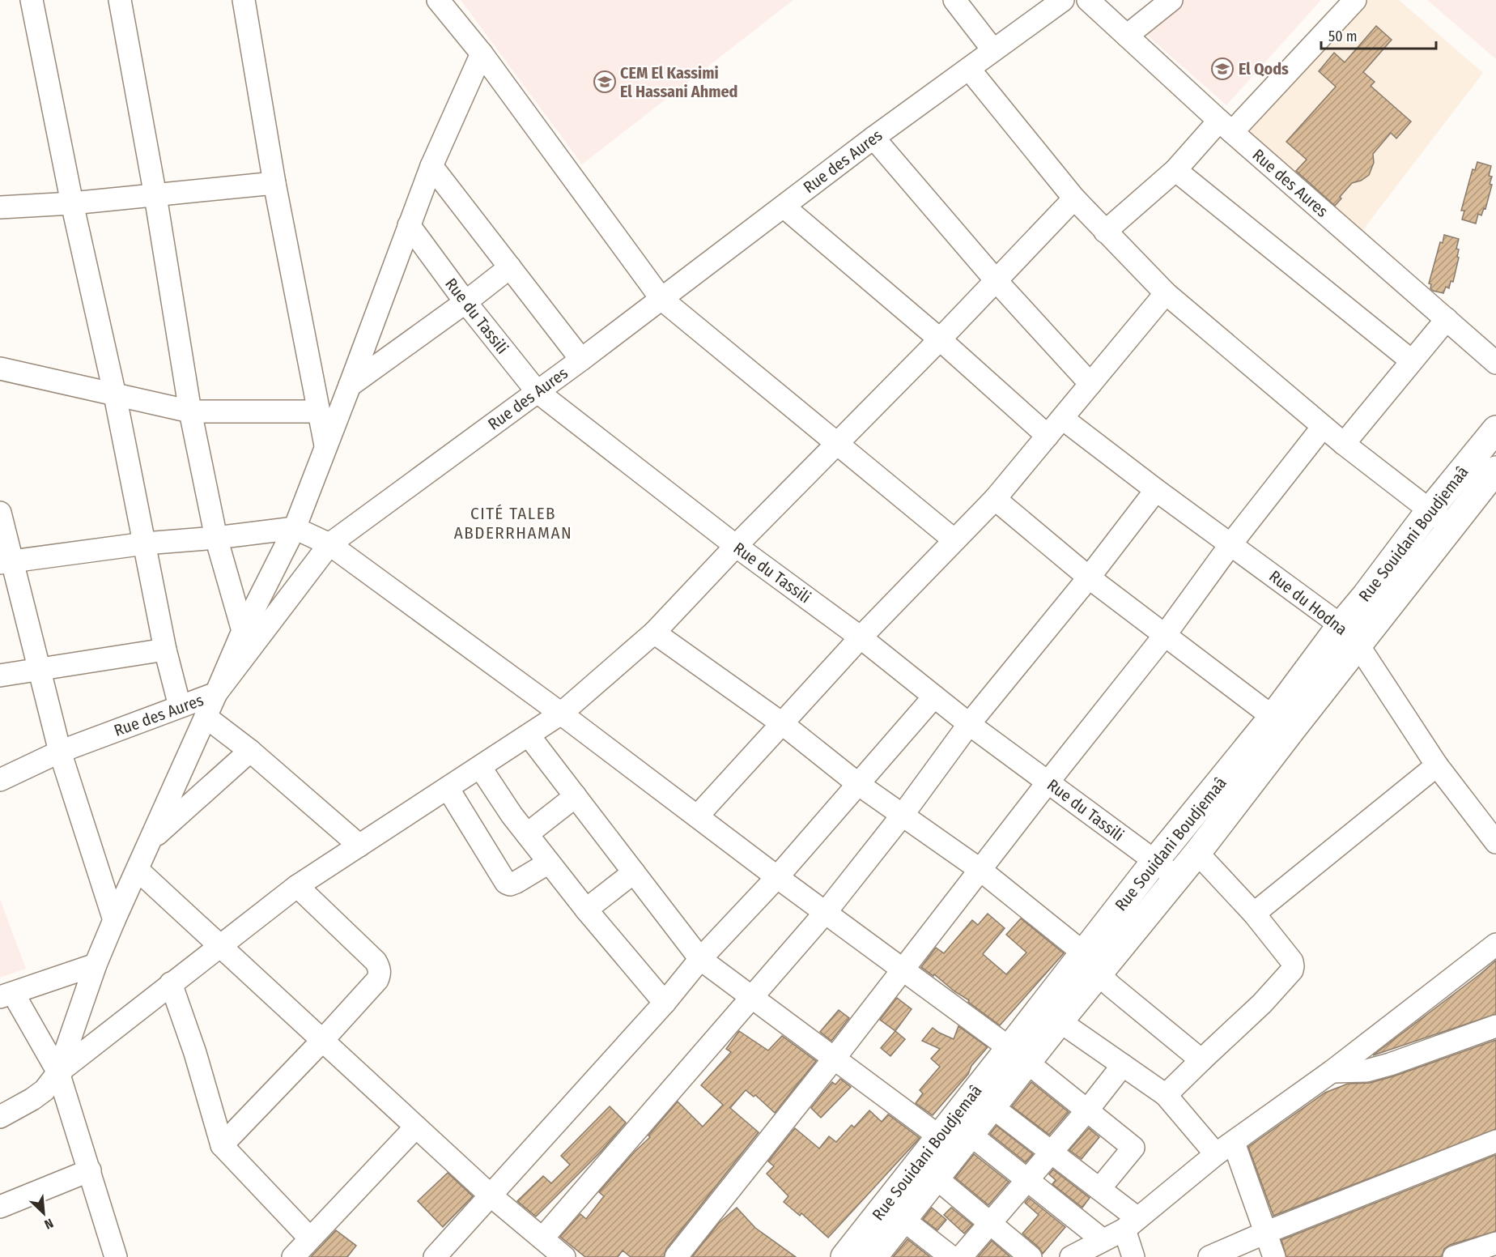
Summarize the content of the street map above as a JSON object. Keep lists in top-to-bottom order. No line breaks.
{"streets":{"main road":["Rue Souidani Boudjemaâ"],"street":["Rue des Aures","Rue du Tassili","Rue du Hodna"]},"crossings":[["Rue des Aures","Rue du Tassili"],["Rue du Tassili","Rue Souidani Boudjemaâ"],["Rue Souidani Boudjemaâ","Rue du Hodna"]],"districts":["CITÉ TALEB ABDERRHAMAN"],"places":{"school or university":["El Qods","CEM El Kassimi El Hassani Ahmed"]},"scale_bar":"50 m","north":"bottom right"}
